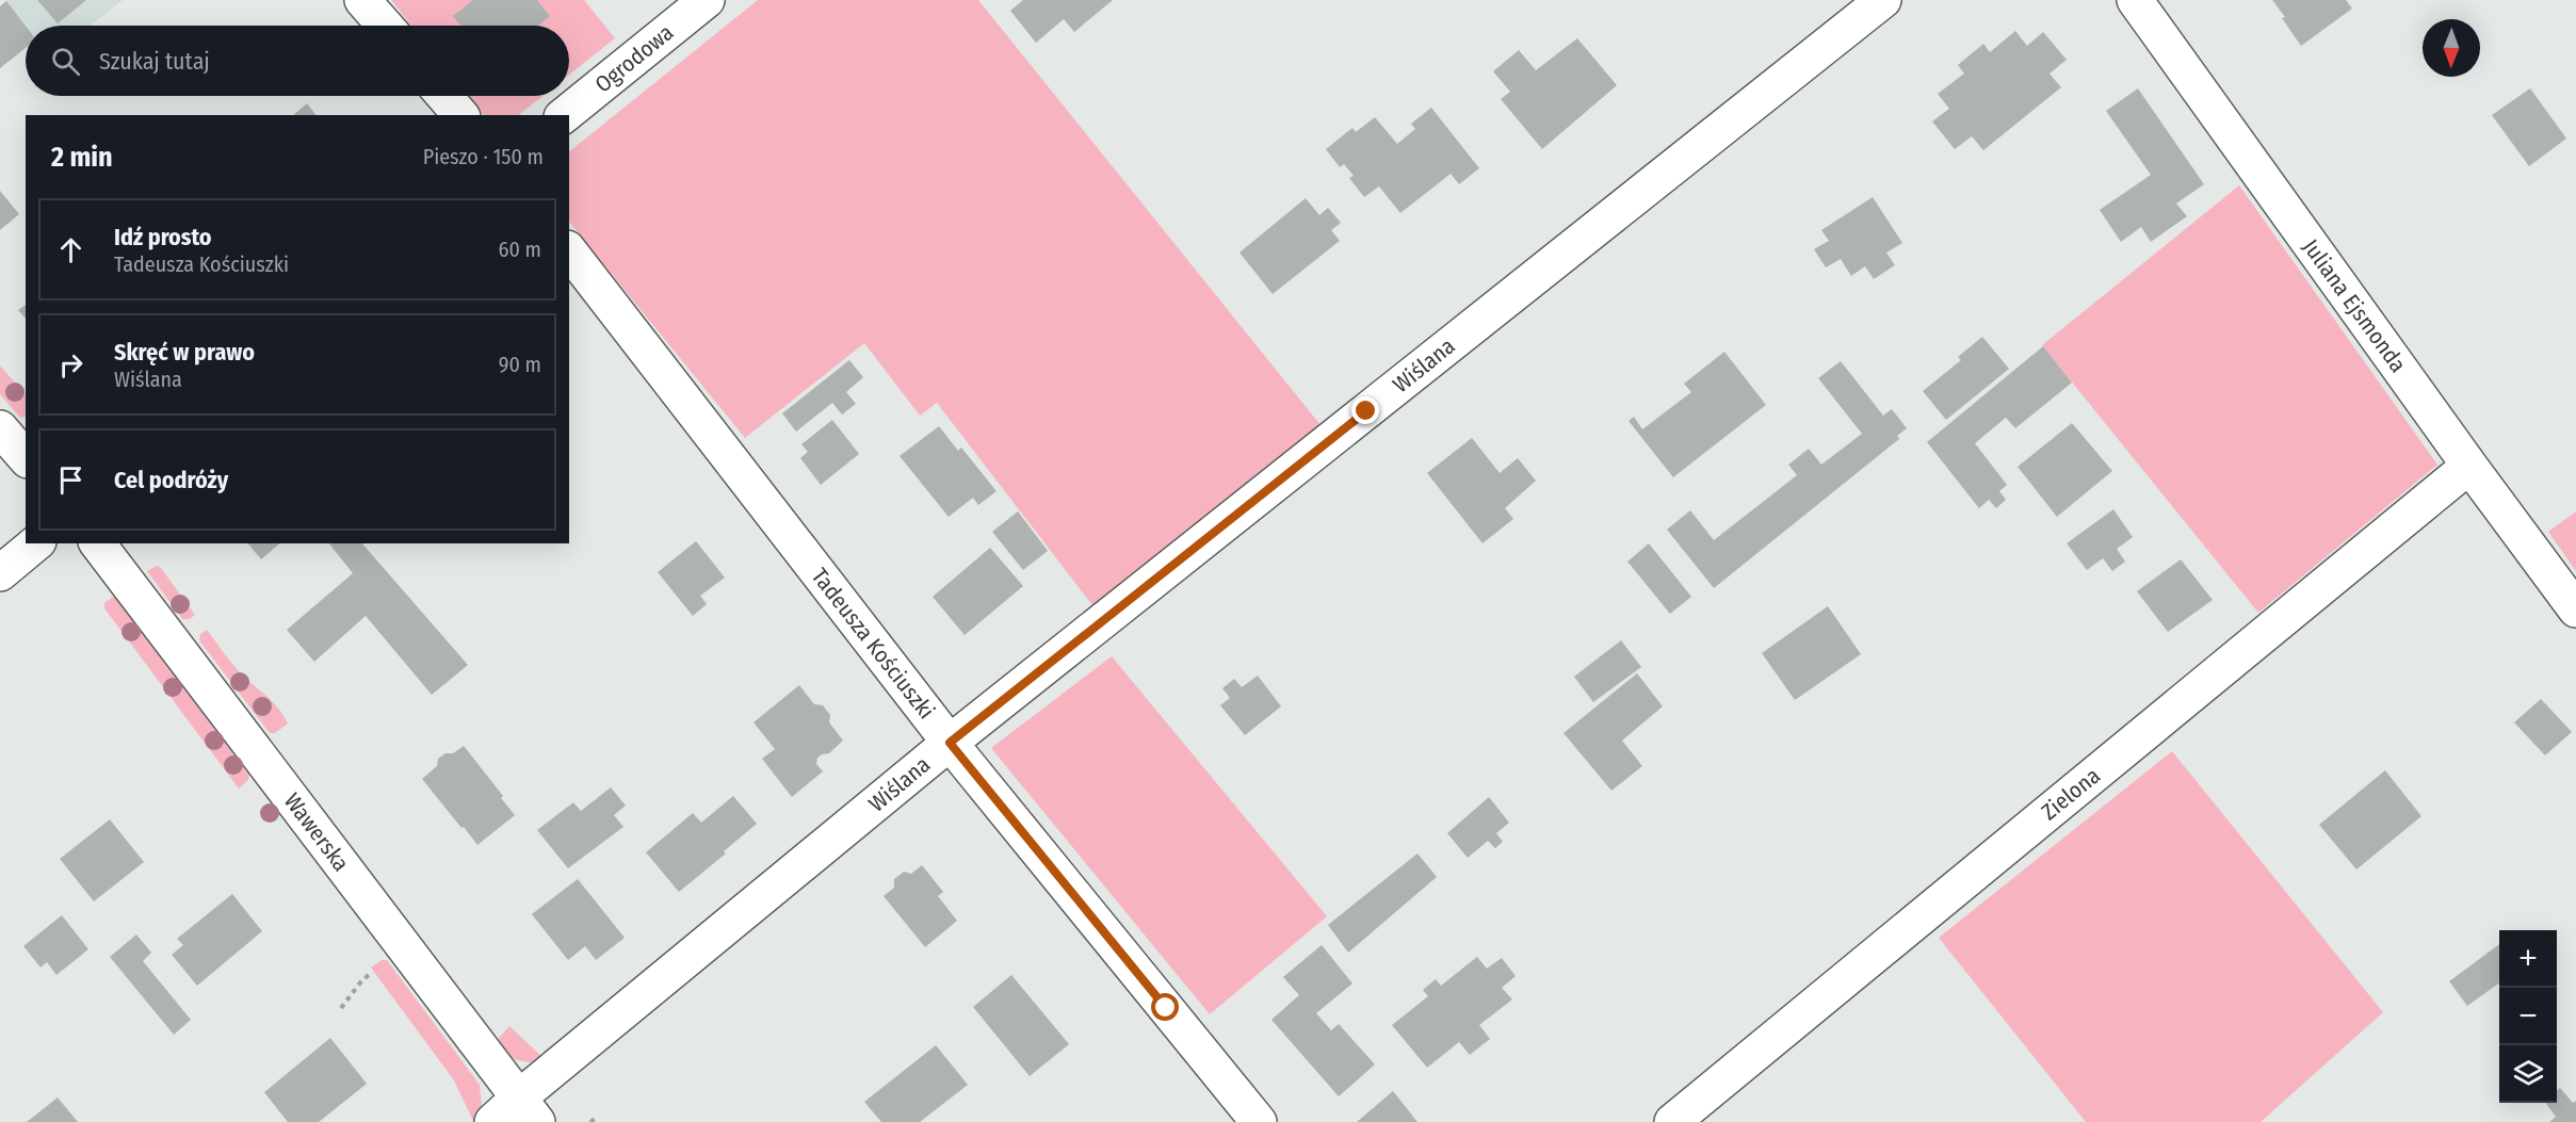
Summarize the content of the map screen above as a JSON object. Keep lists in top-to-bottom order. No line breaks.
{"streets":{"street":["Ogrodowa","Juliana Ejsmonda","Wiślana","Tadeusza Kościuszki","Zielona","Wawerska"]},"crossings":[["Juliana Ejsmonda","Zielona"],["Wiślana","Tadeusza Kościuszki"],["Wiślana","Wawerska"]],"north":"bottom","page":{"search":"Szukaj tutaj","heading":["2 min","Pieszo · 150 m"],"list":[["Idź prosto","Tadeusza Kościuszki","60 m"],["Skręć w prawo","Wiślana","90 m"],"Cel podróży"],"map_buttons":["+","−"]}}
